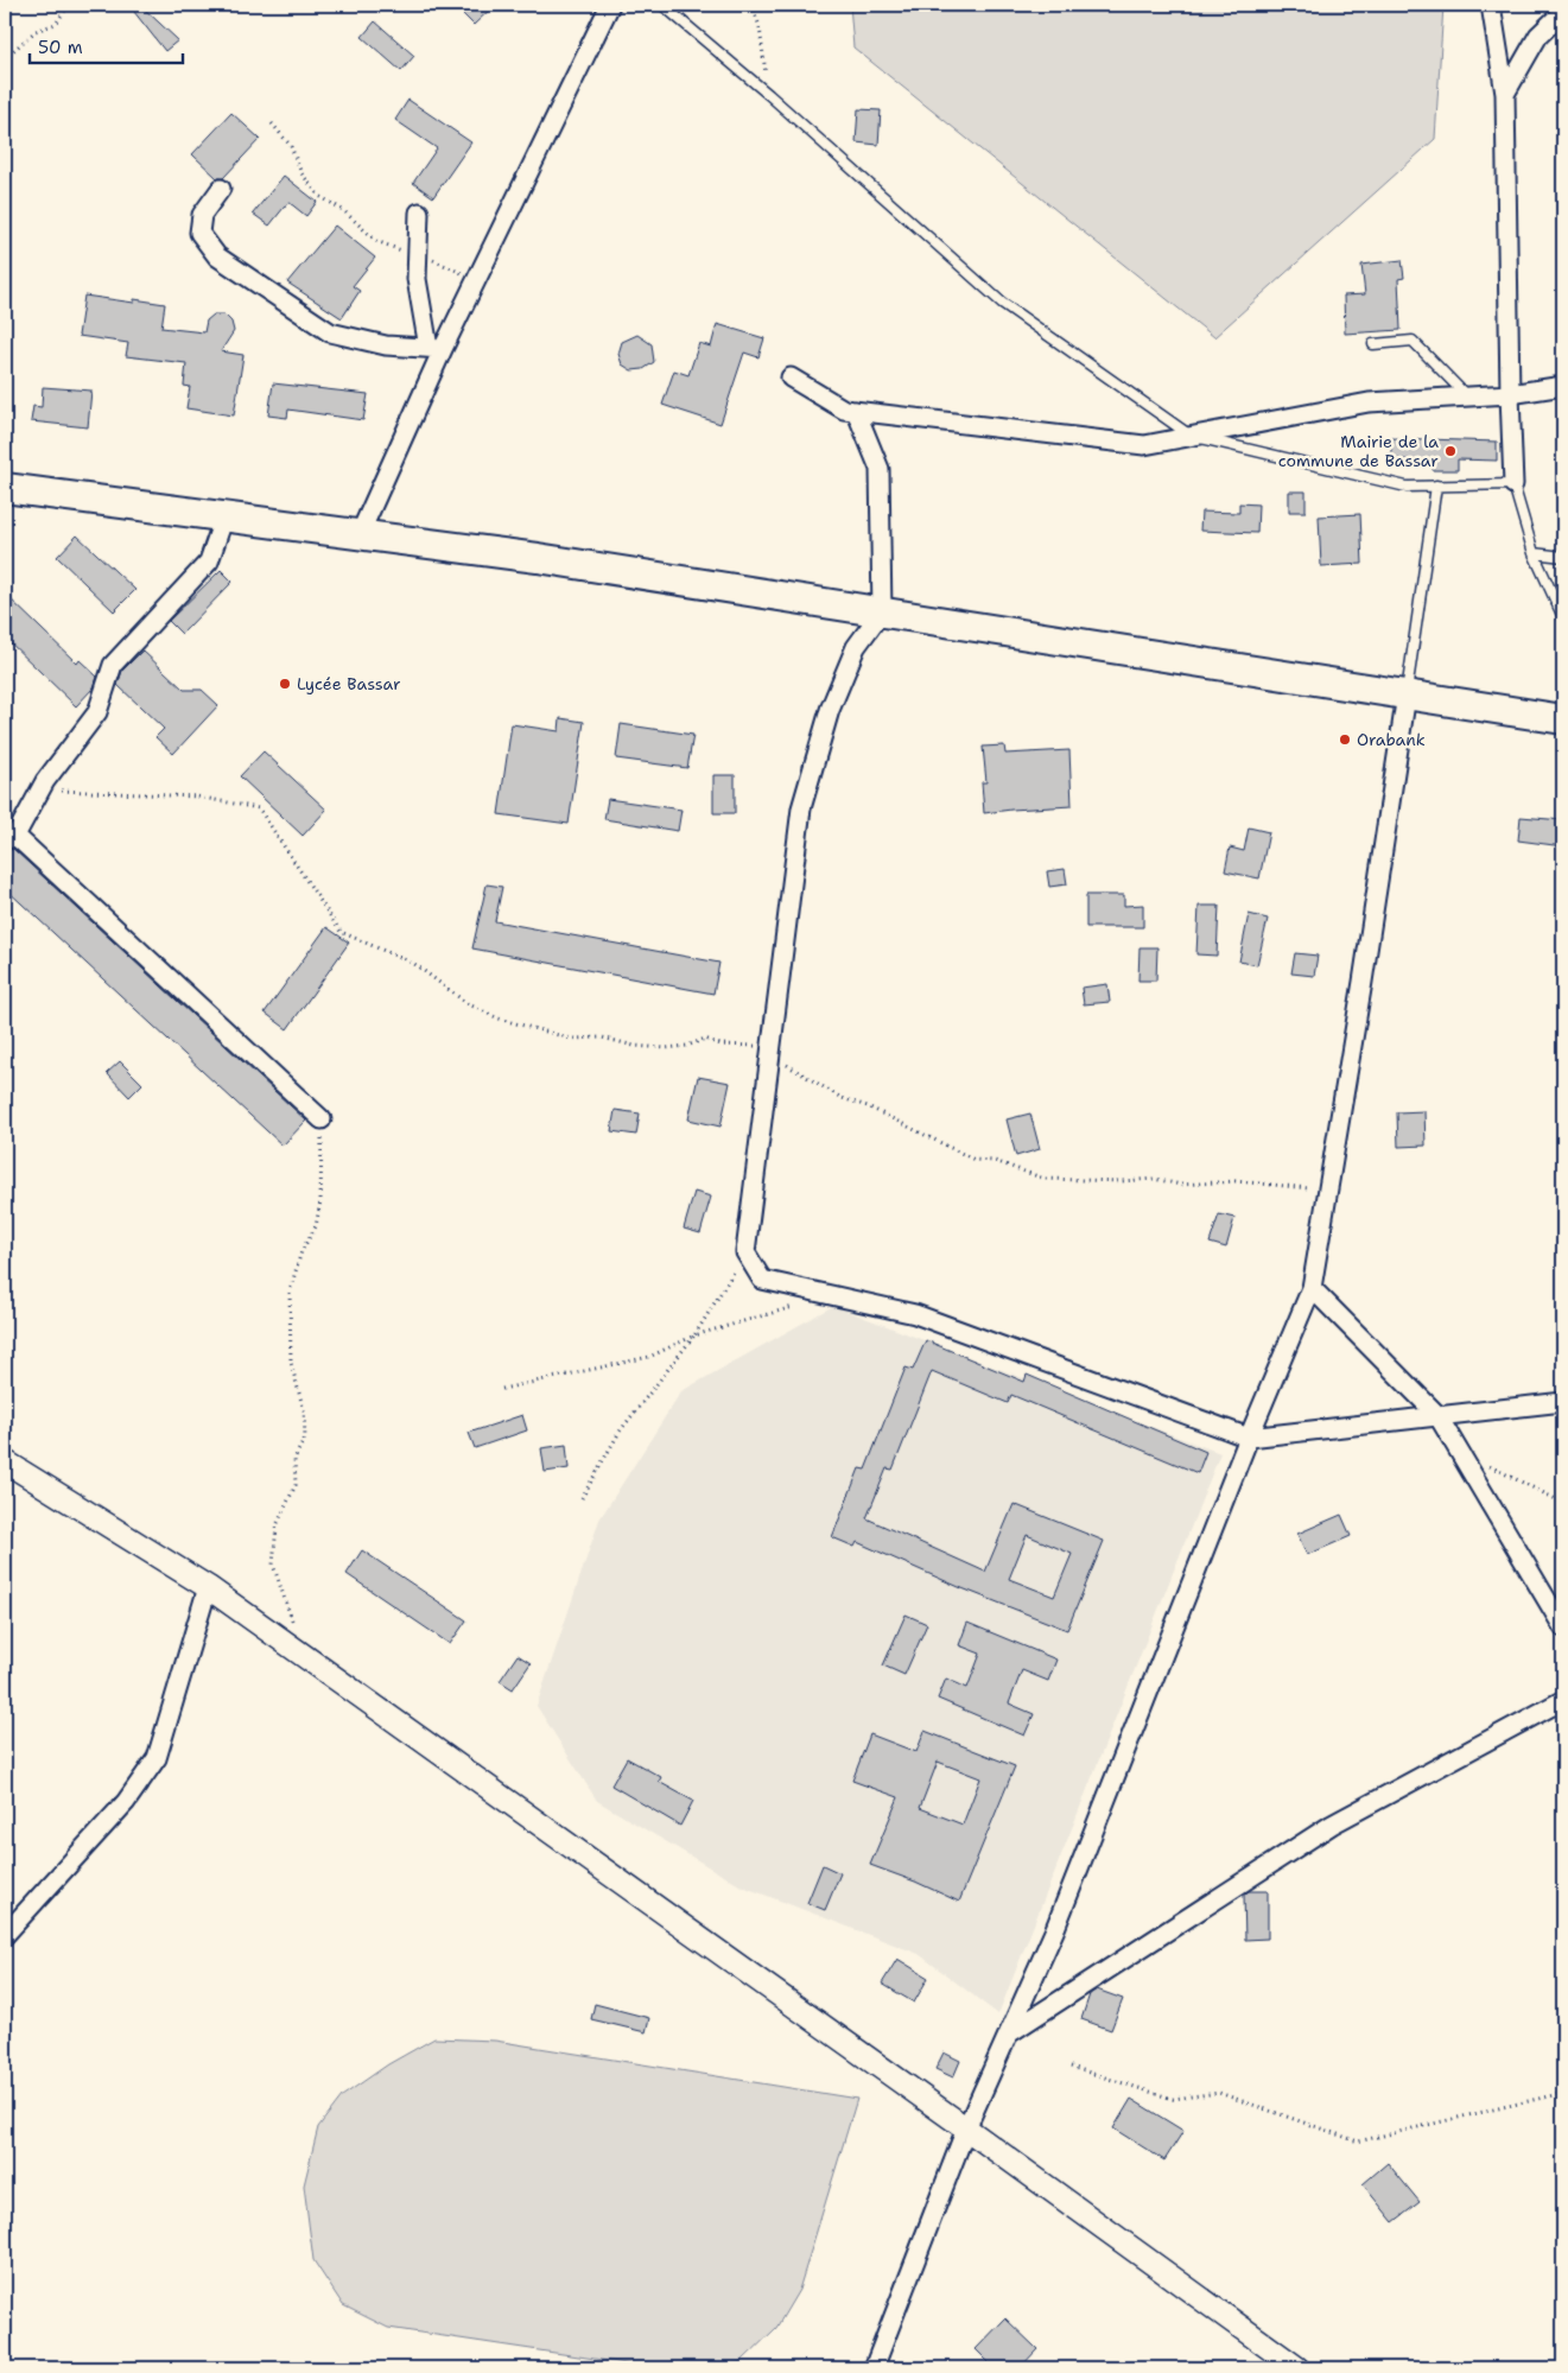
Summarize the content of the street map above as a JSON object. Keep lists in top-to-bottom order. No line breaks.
{"places":["Mairie de la commune de Bassar","Lycée Bassar","Orabank"],"scale_bar":"50 m"}
